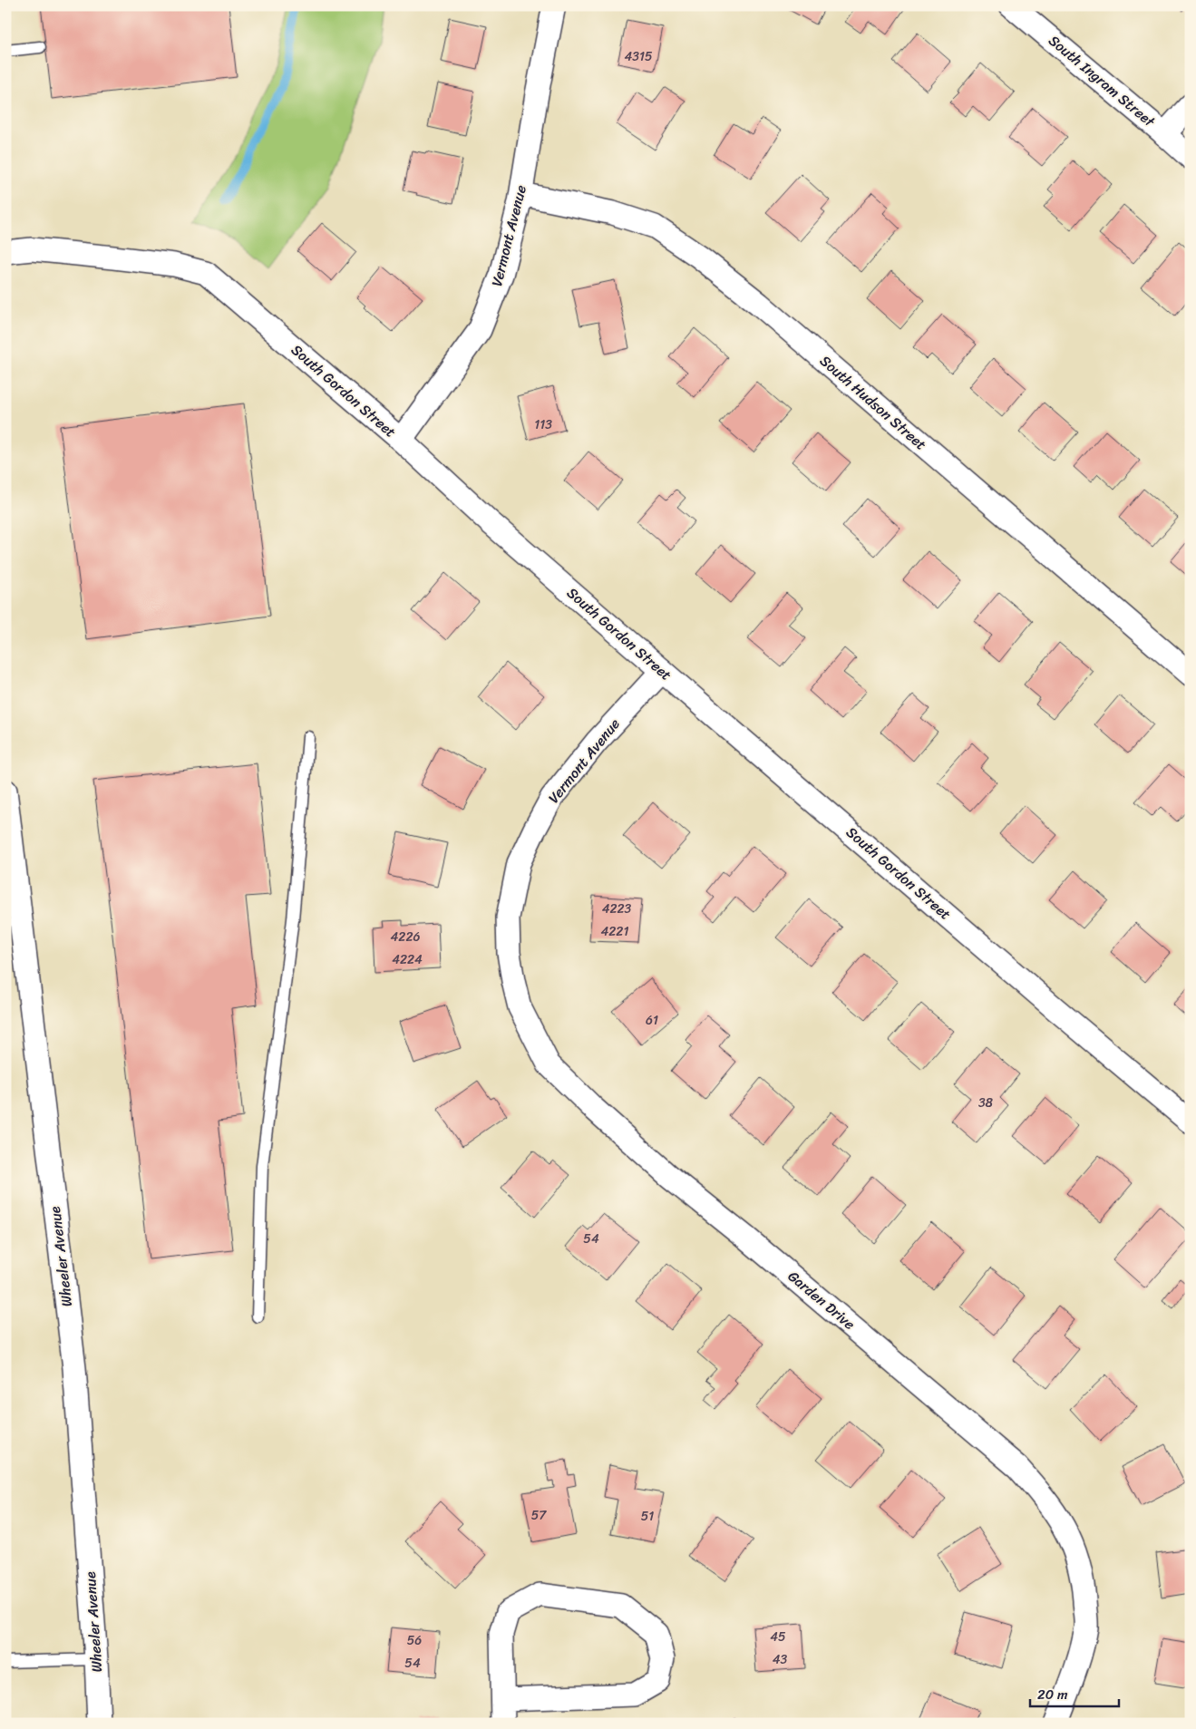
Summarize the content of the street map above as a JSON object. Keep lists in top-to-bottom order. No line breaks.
{"streets":{"street":["South Ingram Street","Vermont Avenue","South Gordon Street","South Hudson Street","Wheeler Avenue","Garden Drive"]},"crossings":[["Vermont Avenue","South Gordon Street"],["Vermont Avenue","South Hudson Street"],["Vermont Avenue","Garden Drive"]],"house_numbers":["4315","113","4223","4221","4226","4224","61","38","54","57","51","45","56","43","54"],"scale_bar":"20 m"}
